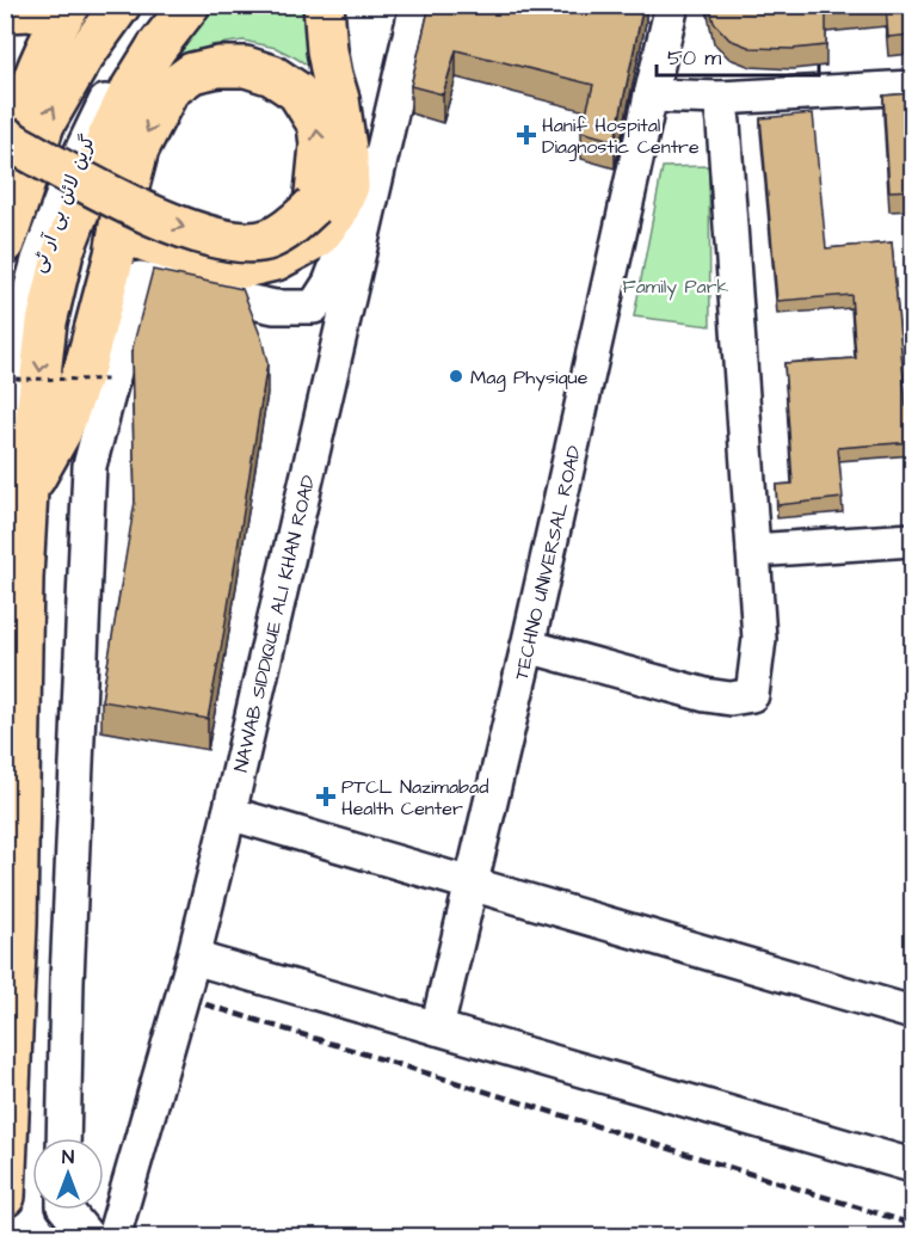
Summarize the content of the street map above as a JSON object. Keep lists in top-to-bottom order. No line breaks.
{"streets":{"street":["گرین لائن بی آر ٹی","TECHNO UNIVERSAL ROAD","NAWAB SIDDIQUE ALI KHAN ROAD"]},"parks":["Family Park"],"places":{"health":["Hanif Hospital Diagnostic Centre","PTCL Nazimabad Health Center"],"other":["Mag Physique"]},"scale_bar":"50 m","north":"top"}
